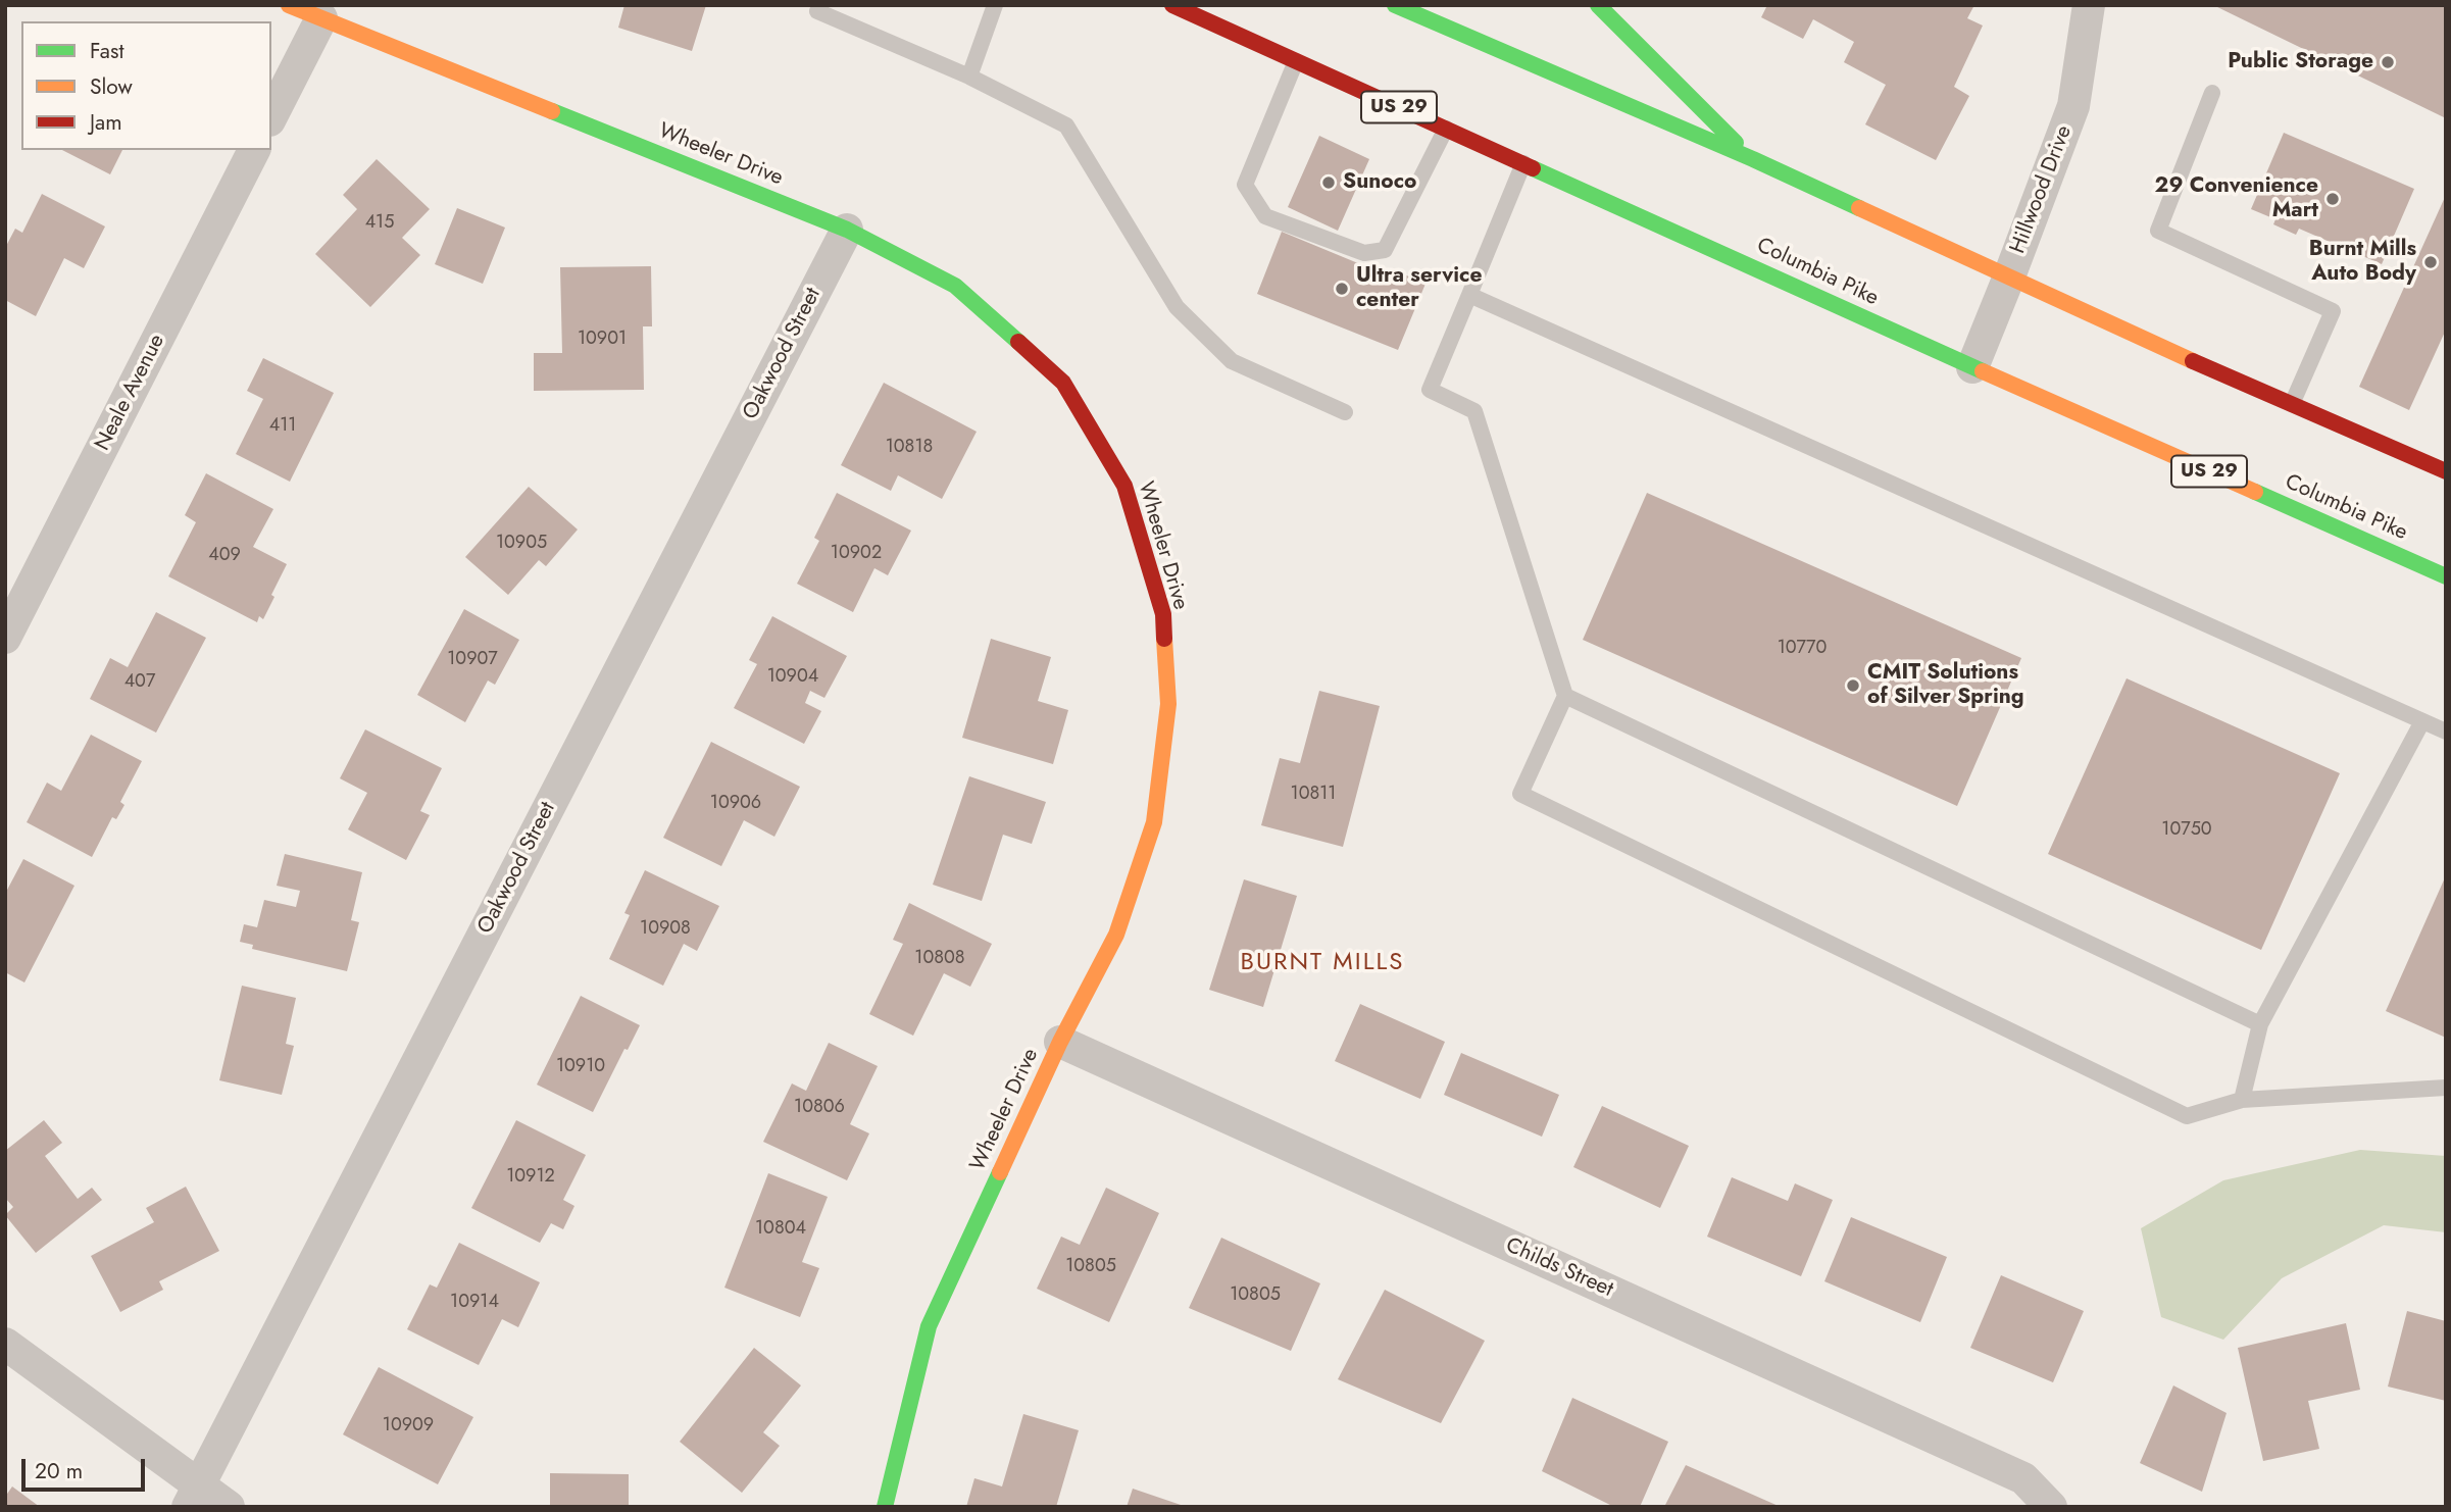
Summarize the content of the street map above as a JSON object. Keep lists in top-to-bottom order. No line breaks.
{"streets":{"main road":["US 29","Wheeler Drive","Columbia Pike"],"street":["Hillwood Drive","Oakwood Street","Neale Avenue","Childs Street"]},"crossings":[["Wheeler Drive","Oakwood Street"],["Wheeler Drive","Childs Street"],["Hillwood Drive","Columbia Pike"]],"districts":["BURNT MILLS"],"places":["Public Storage","Sunoco","29 Convenience Mart","Burnt Mills Auto Body","Ultra service center","CMIT Solutions of Silver Spring"],"house_numbers":["415","10901","411","10818","10905","10902","409","10770","10907","10904","407","10811","10906","10750","10908","10808","10910","10806","10912","10804","10805","10805","10914","10909"],"legend":["Fast","Slow","Jam"],"scale_bar":"20 m"}
